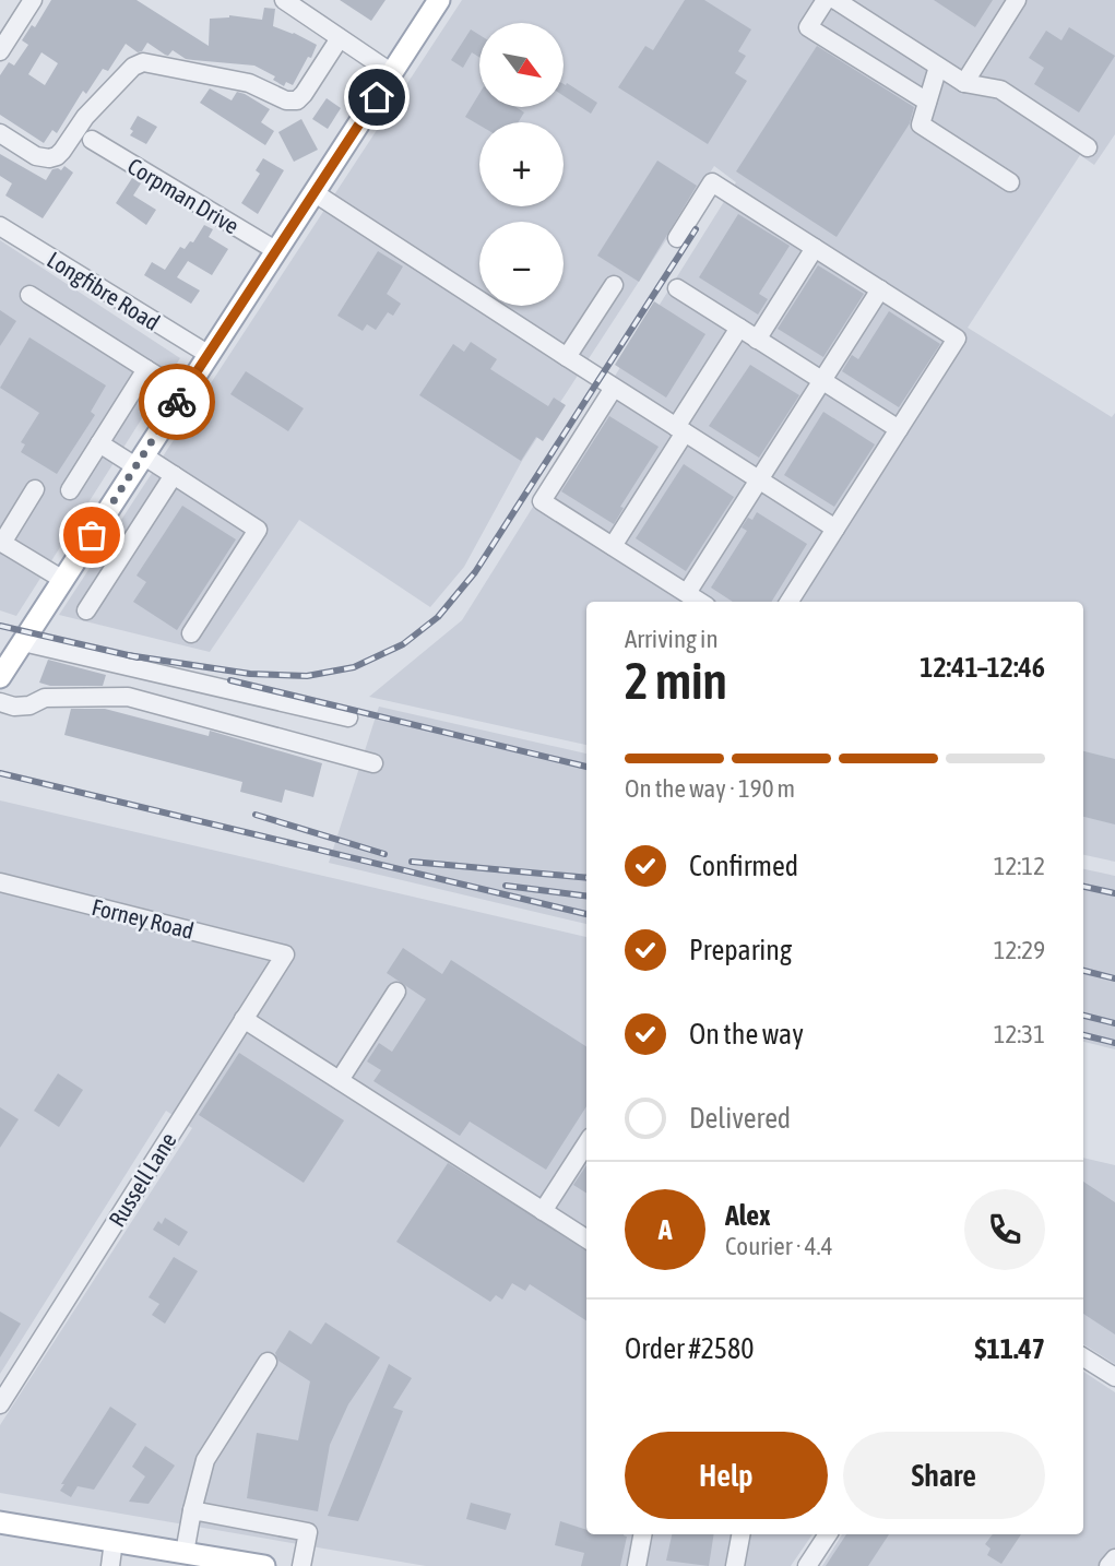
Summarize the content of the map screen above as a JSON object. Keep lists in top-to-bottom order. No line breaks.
{"streets":{"street":["Corpman Drive","Longfibre Road","Forney Road","Russell Lane"]},"crossings":[["Forney Road","Russell Lane"]],"north":"bottom right","page":{"map_buttons":["+","−"],"heading":["2 min","Arriving in","12:41–12:46"],"panel":["Alex","Courier · 4.4","Order #2580","$11.47"],"bar":"On the way · 190 m","list":[["Confirmed","12:12"],["Preparing","12:29"],["On the way","12:31"],"Delivered"],"round":"A","buttons":["Help","Share"]}}
